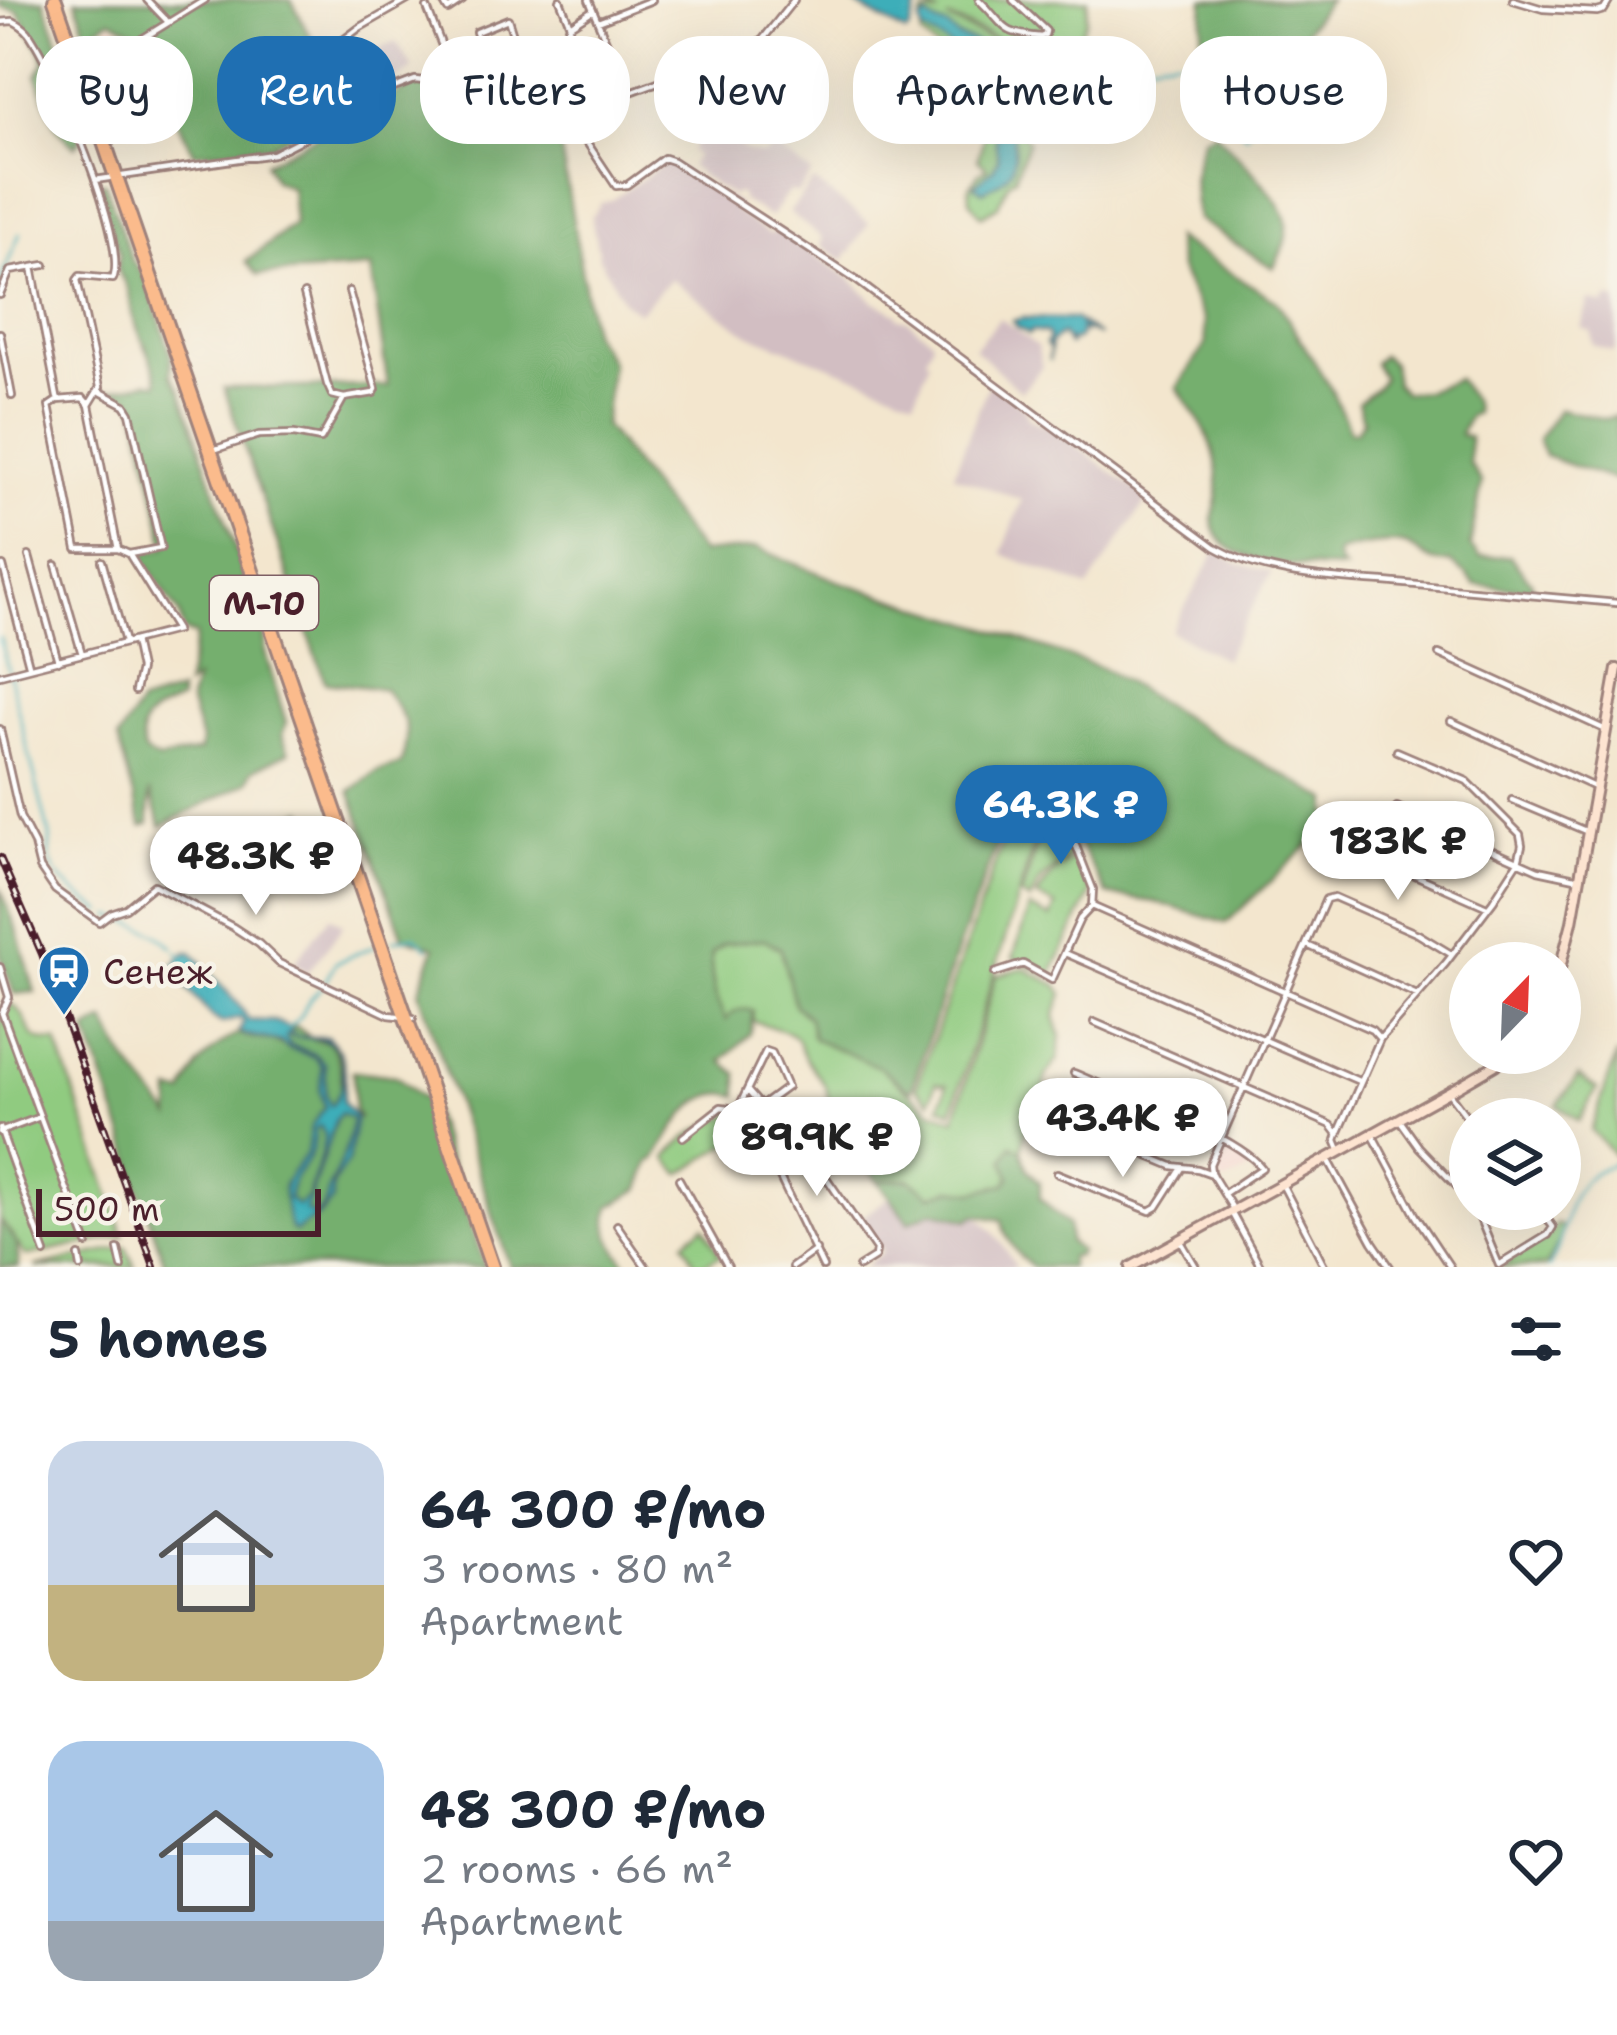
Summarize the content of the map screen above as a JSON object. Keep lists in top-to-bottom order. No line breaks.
{"streets":{"highway":["М-10"]},"places":{"station":["Сенеж"]},"scale_bar":"500 m","north":"top right","page":{"chip":["Buy","Rent","Filters","New","Apartment","House"],"price":["64.3K ₽","183K ₽","48.3K ₽","43.4K ₽","89.9K ₽"],"scale":"500 m","heading":"5 homes","list":[{"name":"64 300 ₽/mo","note":"3 rooms · 80 m² · Apartment"},{"name":"48 300 ₽/mo","note":"2 rooms · 66 m² · Apartment"}]}}
